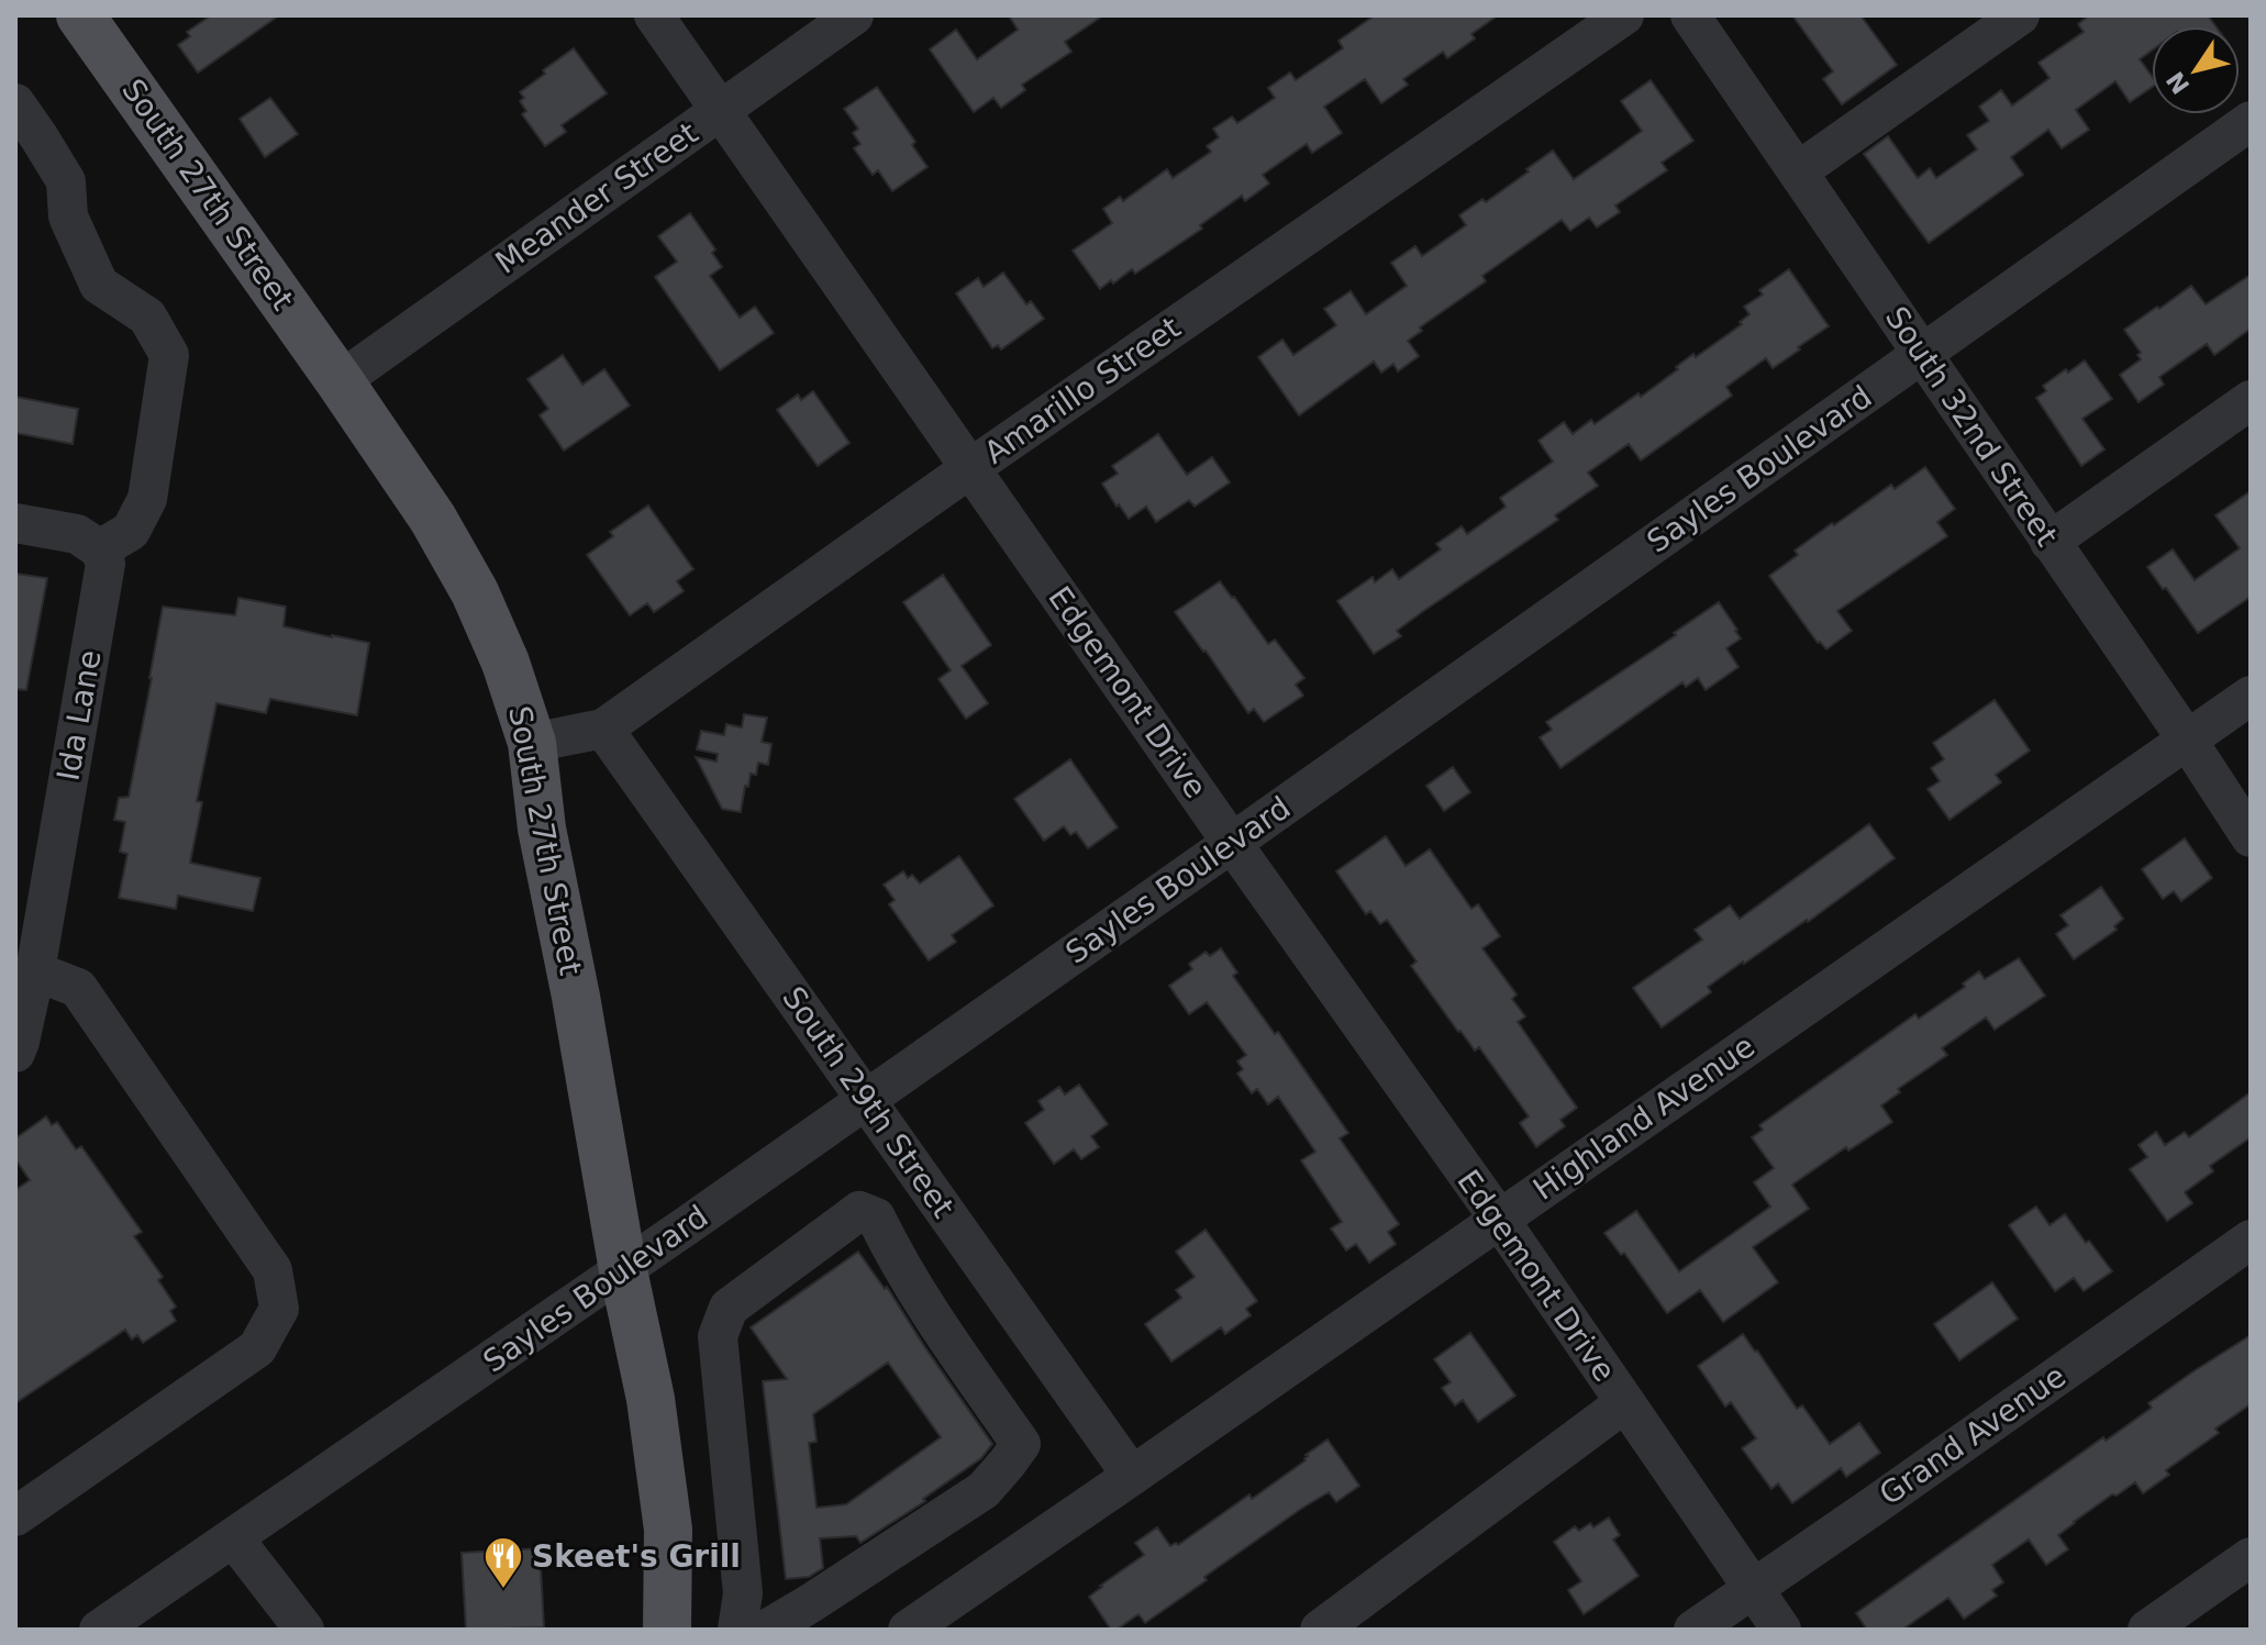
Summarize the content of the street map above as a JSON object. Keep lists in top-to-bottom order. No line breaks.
{"streets":{"main road":["South 27th Street"],"street":["Meander Street","Amarillo Street","South 32nd Street","Sayles Boulevard","Edgemont Drive","Ida Lane","South 29th Street","Highland Avenue","Grand Avenue"]},"crossings":[["South 27th Street","Meander Street"],["South 27th Street","Amarillo Street"],["South 27th Street","Sayles Boulevard"],["Meander Street","Edgemont Drive"],["Amarillo Street","Edgemont Drive"],["Amarillo Street","South 29th Street"],["South 32nd Street","Sayles Boulevard"],["South 32nd Street","Highland Avenue"],["Sayles Boulevard","Edgemont Drive"],["Sayles Boulevard","South 29th Street"],["Edgemont Drive","Highland Avenue"],["Edgemont Drive","Grand Avenue"],["South 29th Street","Highland Avenue"]],"places":{"restaurant":["Skeet's Grill"]},"north":"bottom left"}
